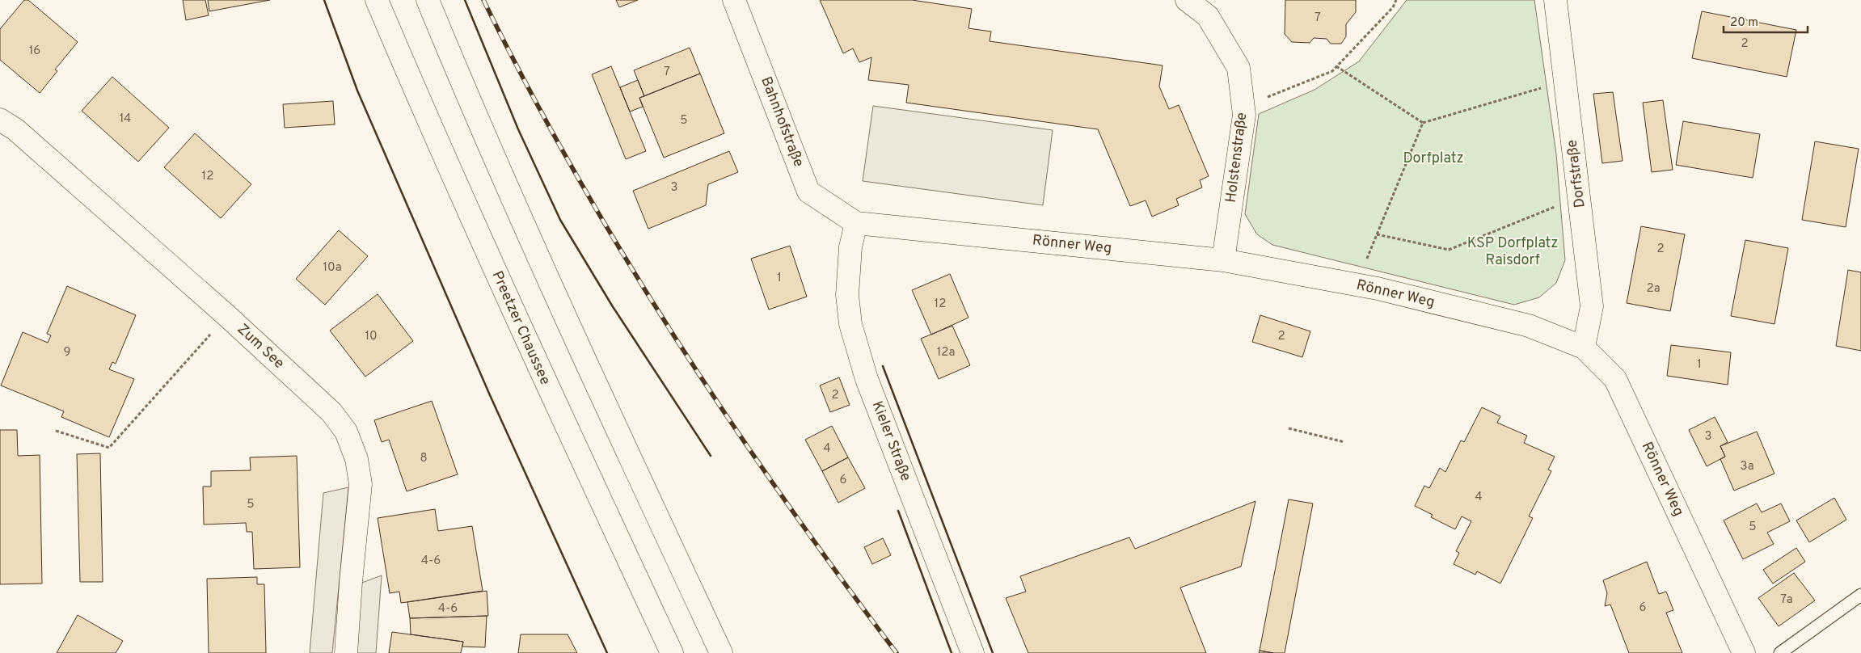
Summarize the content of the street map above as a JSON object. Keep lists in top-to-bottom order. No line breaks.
{"streets":{"main road":["Bahnhofstraße","Holstenstraße","Dorfstraße","Rönner Weg","Preetzer Chaussee","Zum See","Kieler Straße"]},"crossings":[["Bahnhofstraße","Rönner Weg"],["Bahnhofstraße","Kieler Straße"],["Holstenstraße","Rönner Weg"],["Dorfstraße","Rönner Weg"],["Rönner Weg","Kieler Straße"]],"parks":["Dorfplatz","KSP Dorfplatz Raisdorf"],"house_numbers":["7","2","16","7","14","5","12","3","2","10a","1","2a","12","10","2","9","12a","1","2","3","4","8","3a","6","4","5","5","4-6","7a","6","4-6"],"scale_bar":"20 m"}
